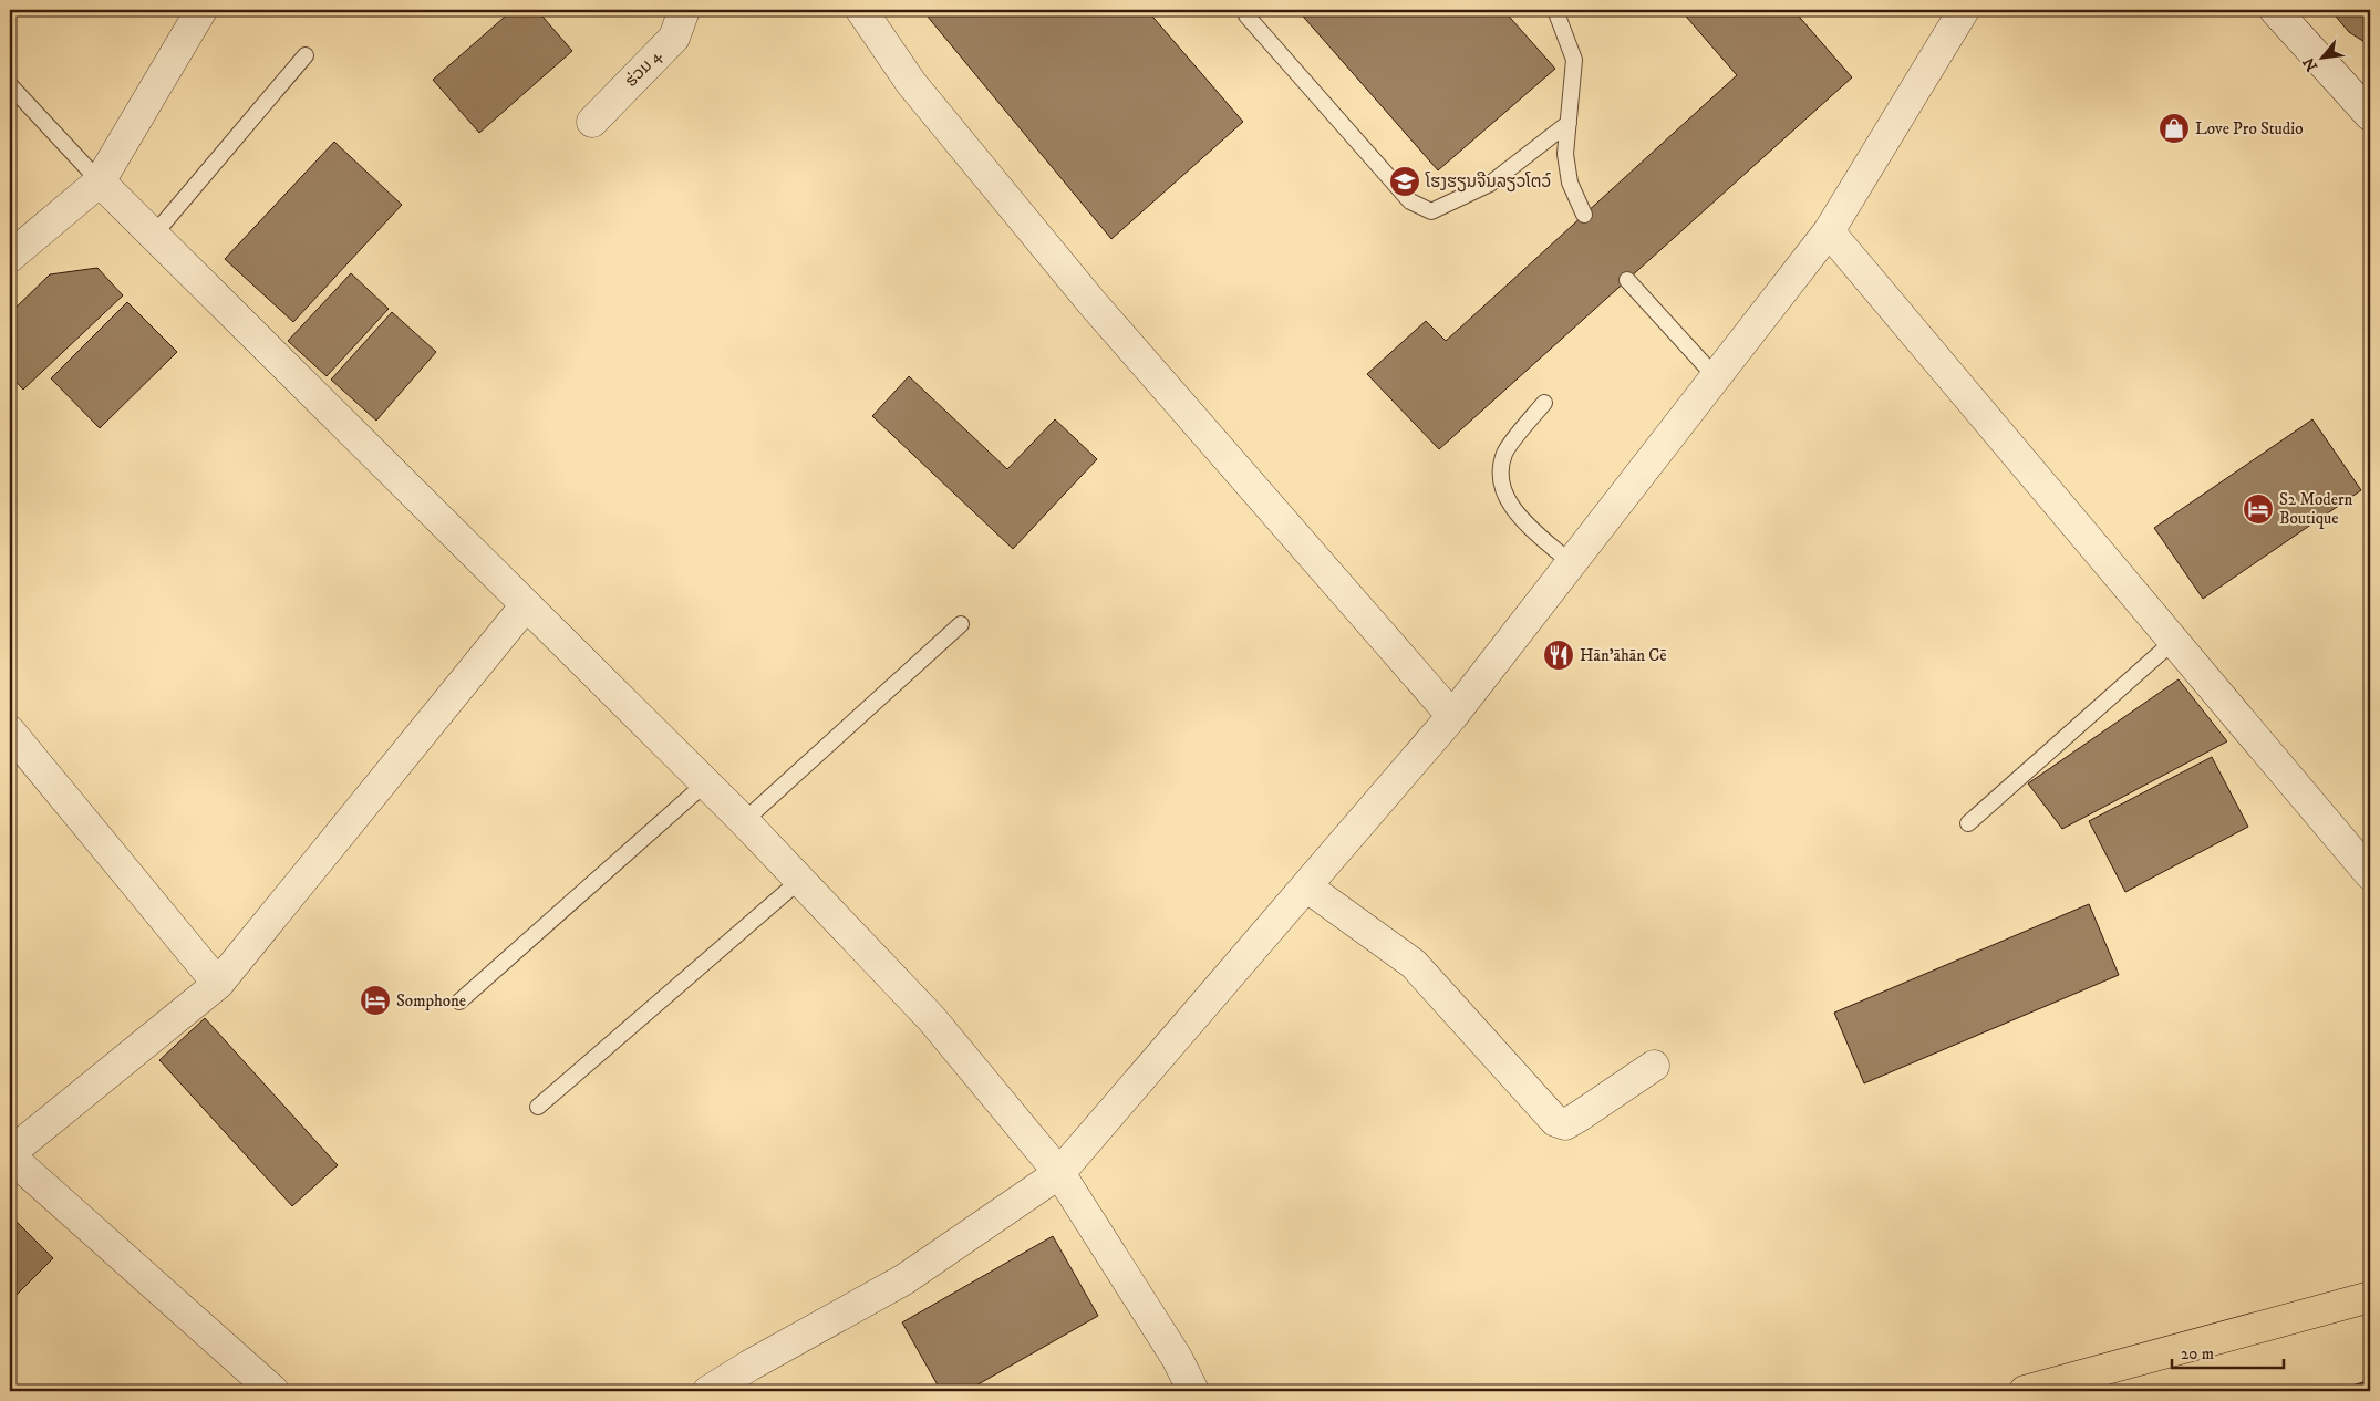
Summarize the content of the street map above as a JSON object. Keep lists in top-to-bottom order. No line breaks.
{"streets":{"street":["ຮ່ວມ 4"]},"places":{"shop":["Love Pro Studio"],"school or university":["ໂຮງຮຽນຈີນລຽວໂຕວ໌"],"hotel":["S2 Modern Boutique","Somphone"],"restaurant":["Hān’āhān Cē"]},"scale_bar":"20 m","north":"bottom left"}
